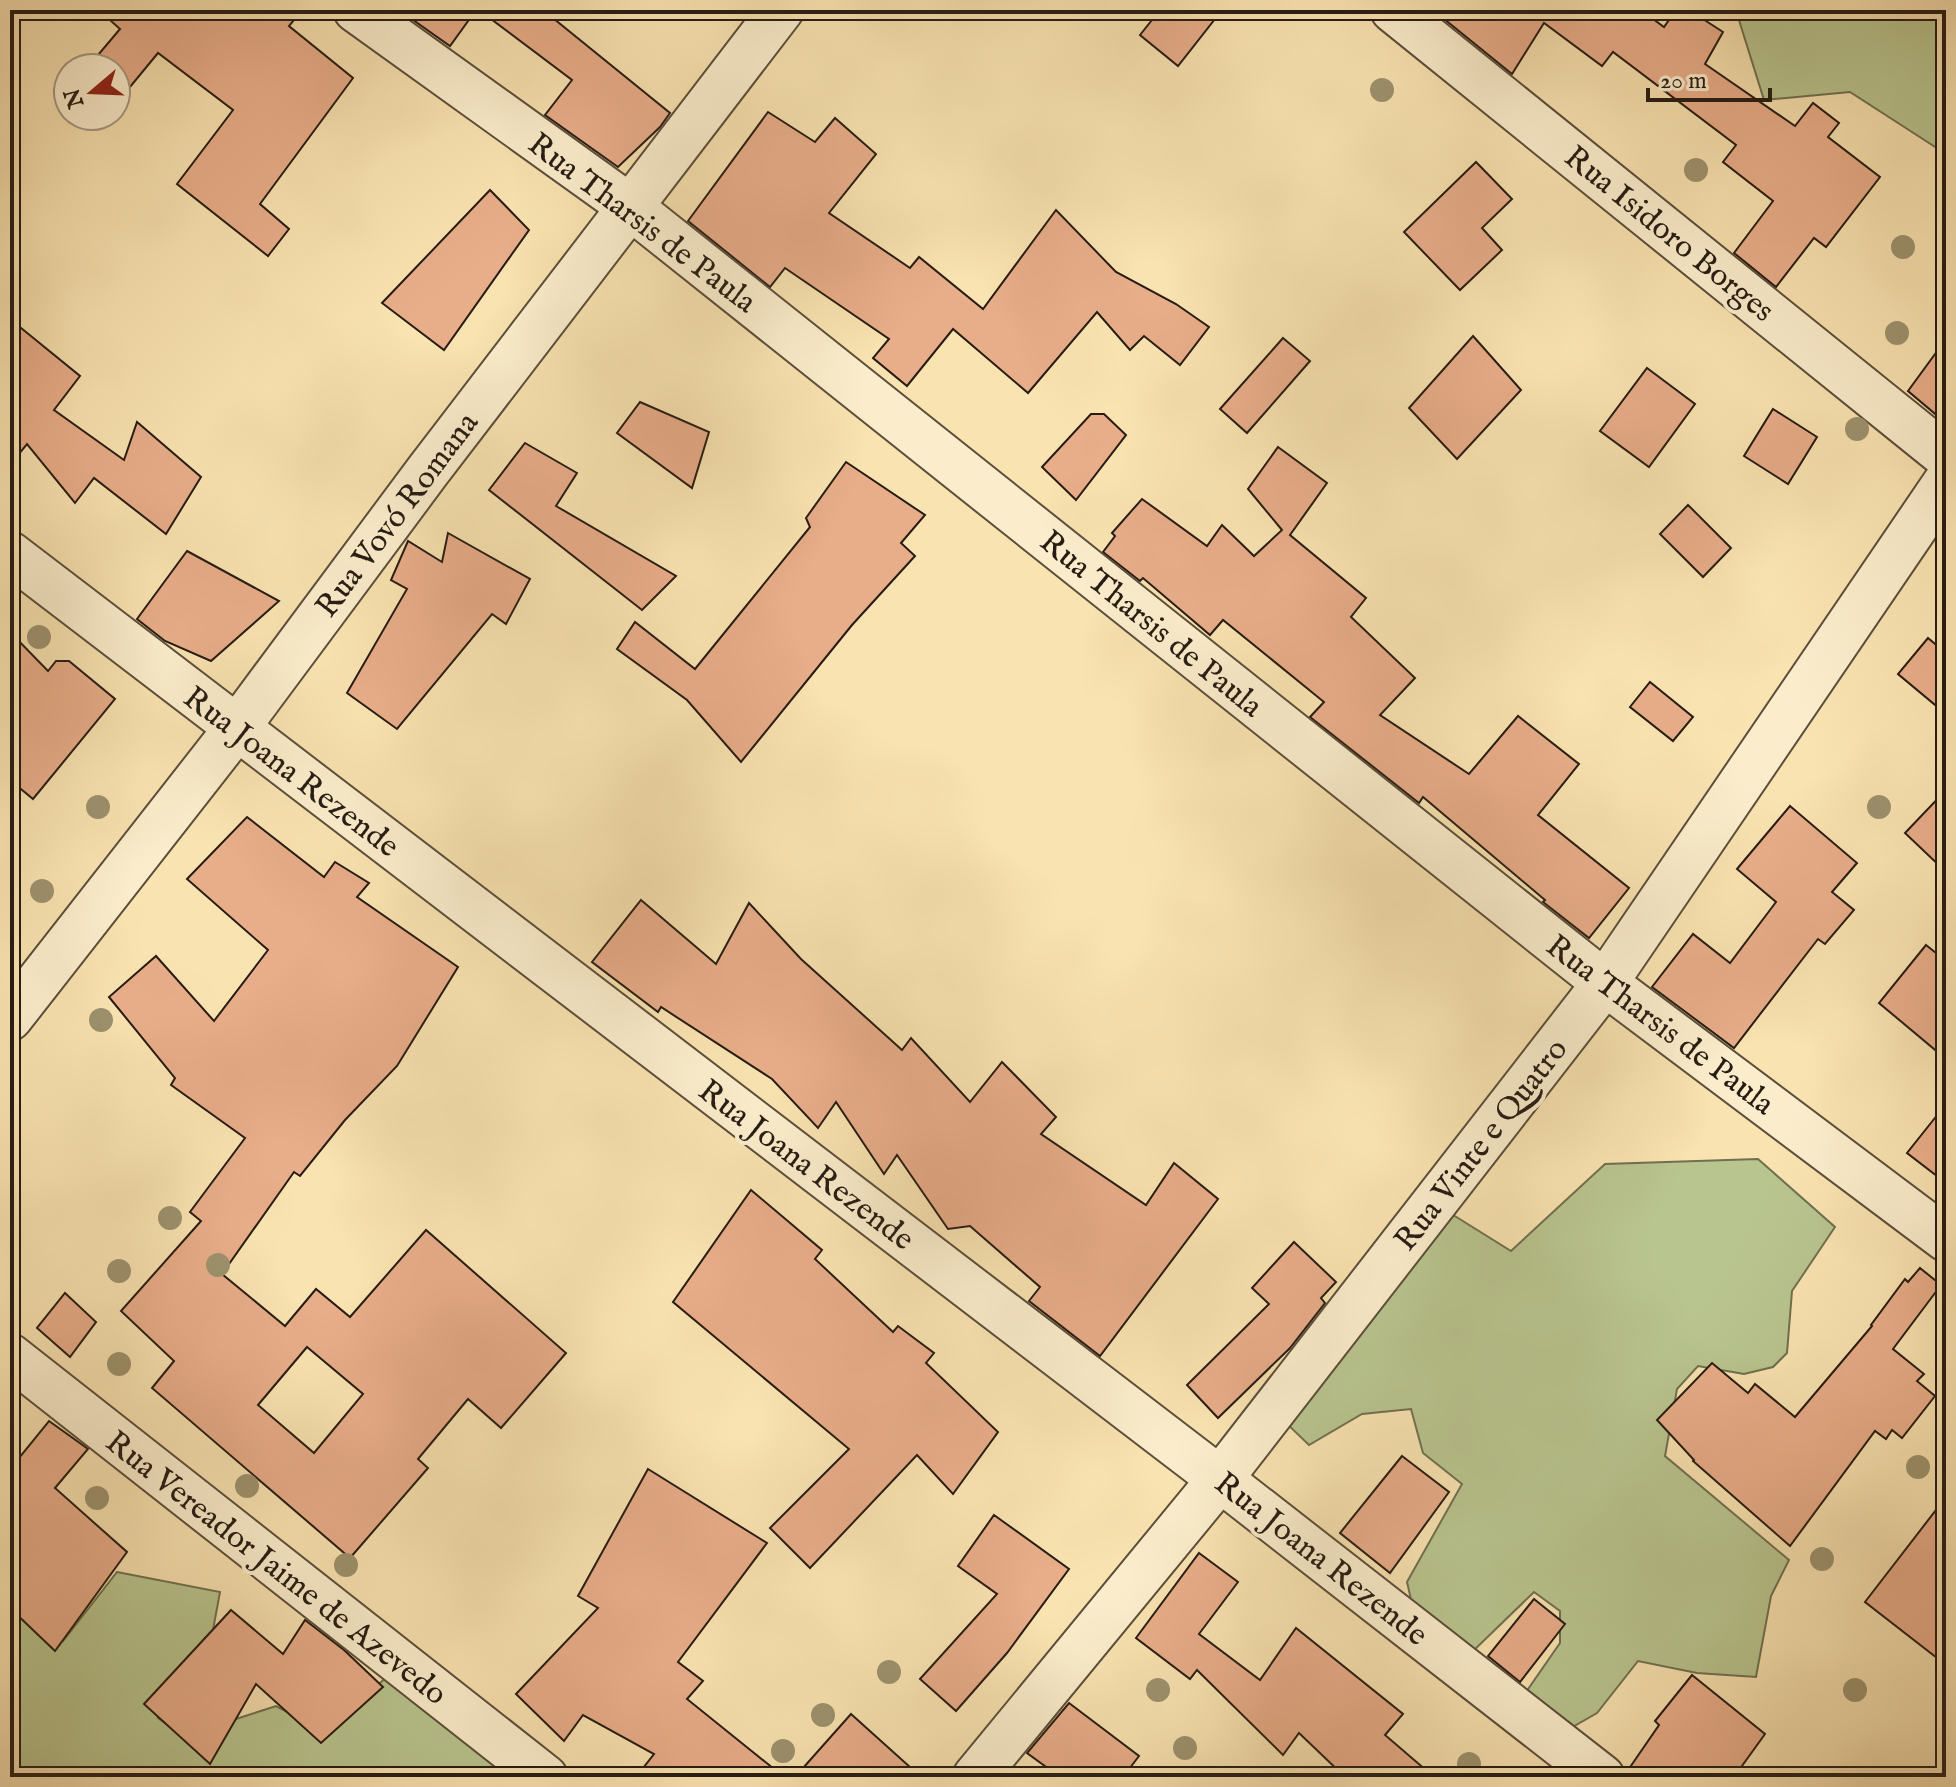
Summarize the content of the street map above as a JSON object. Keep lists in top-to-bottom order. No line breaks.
{"streets":{"street":["Rua Tharsis de Paula","Rua Isidoro Borges","Rua Vovó Romana","Rua Joana Rezende","Rua Vinte e Quatro","Rua Vereador Jaime de Azevedo"]},"crossings":[["Rua Tharsis de Paula","Rua Vovó Romana"],["Rua Tharsis de Paula","Rua Vinte e Quatro"],["Rua Vovó Romana","Rua Joana Rezende"],["Rua Joana Rezende","Rua Vinte e Quatro"]],"scale_bar":"20 m","north":"left"}
